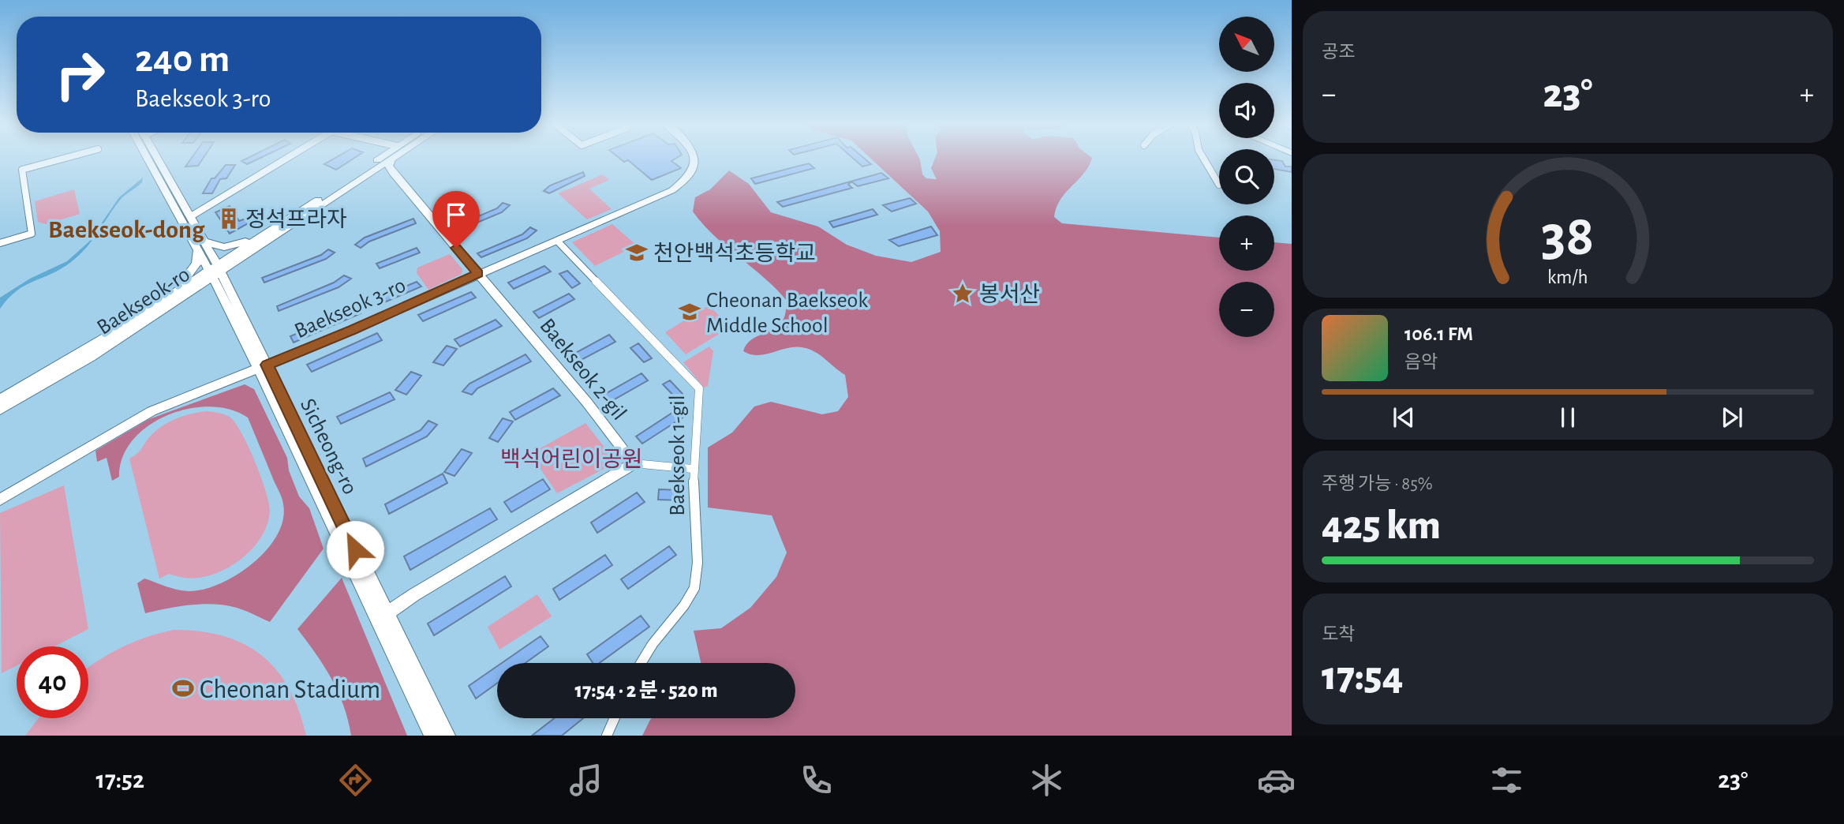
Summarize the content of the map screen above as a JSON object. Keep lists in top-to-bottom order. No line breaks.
{"streets":{"street":["Baekseok-ro","Baekseok 3-ro","Baekseok 2-gil","Sicheong-ro","Baekseok 1-gil"]},"crossings":[["Baekseok-ro","Sicheong-ro"],["Baekseok 3-ro","Baekseok 2-gil"],["Baekseok 3-ro","Sicheong-ro"],["Baekseok 3-ro","Baekseok 1-gil"]],"districts":["Baekseok-dong"],"parks":["백석어린이공원"],"places":{"building":["정석프라자"],"school or university":["천안백석초등학교","Cheonan Baekseok Middle School"],"place":["봉서산"],"sports":["Cheonan Stadium"]},"north":"top left","page":{"tile":["공조",["주행 가능 · 85%","425 km"],["도착","17:54"]],"map_buttons":["+","−"],"turn":["240 m","Baekseok 3-ro"],"heat":["−","23°","+"],"song":["106.1 FM","음악"],"limit":"40","trip":"17:54 · 2 분 · 520 m","tabs":["17:52","23°"],"gauge":["38","km/h"]}}
